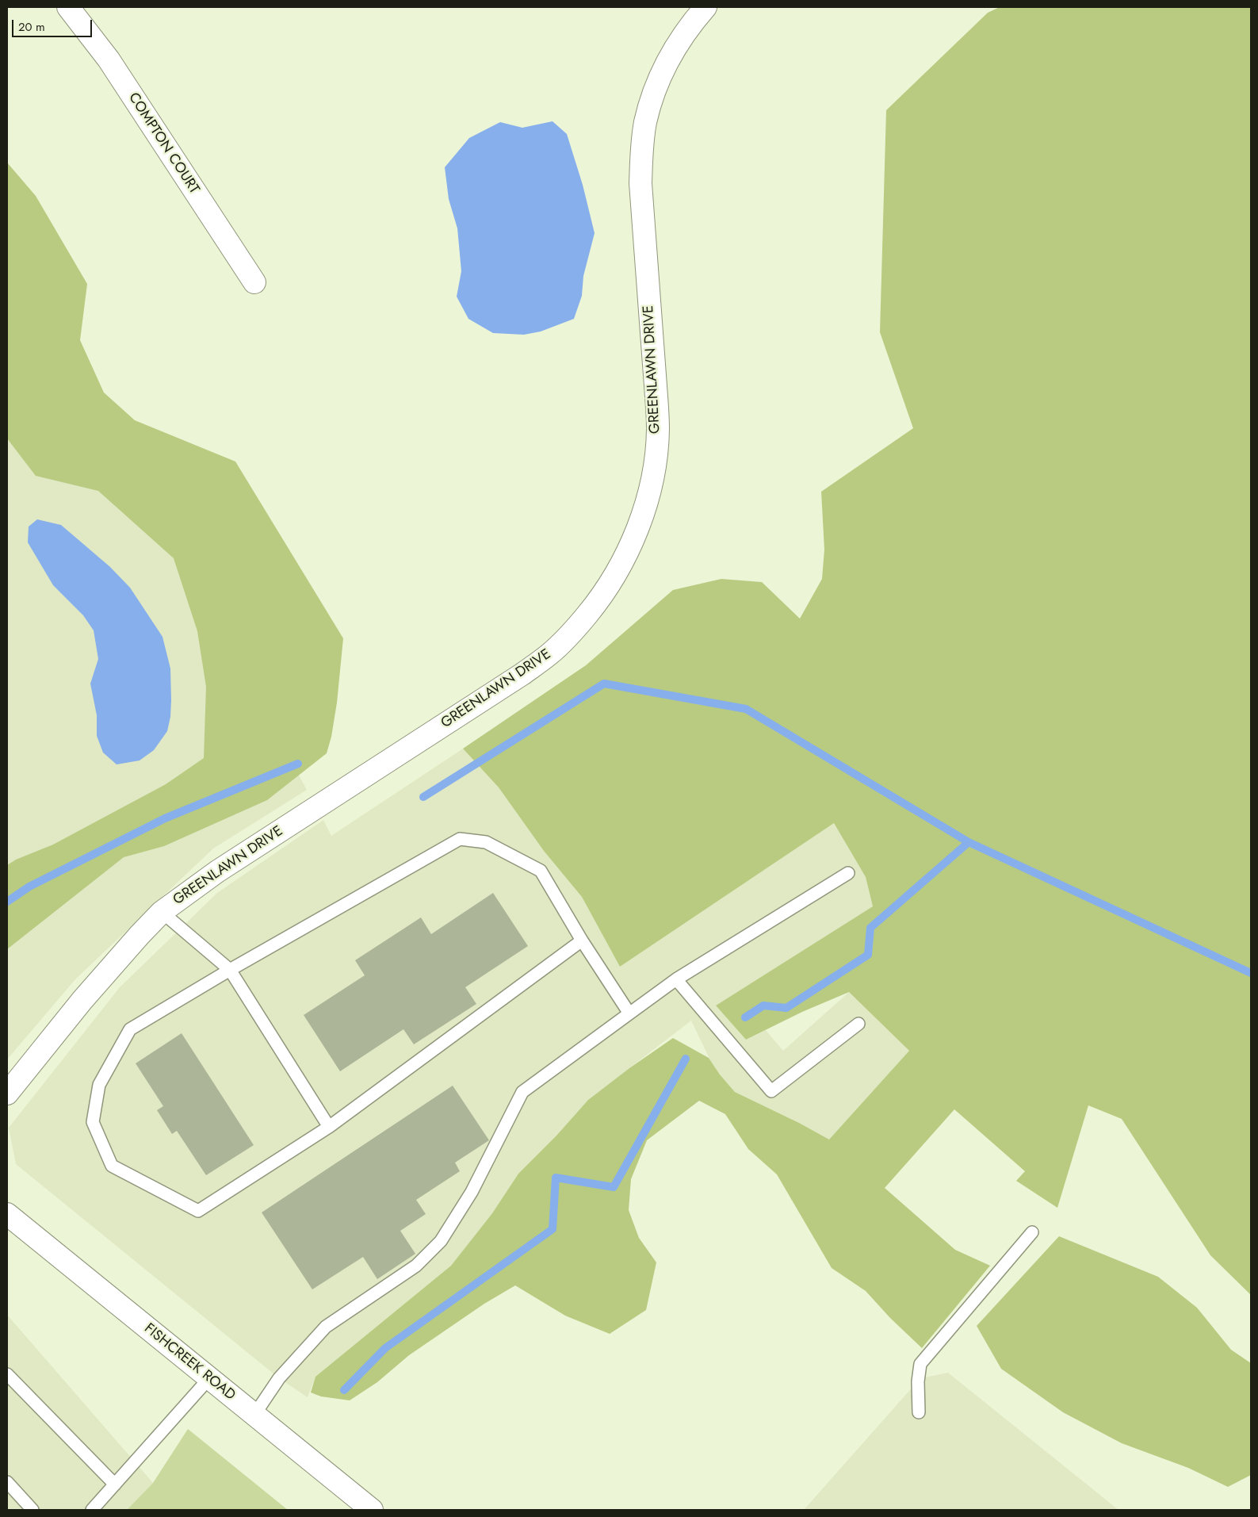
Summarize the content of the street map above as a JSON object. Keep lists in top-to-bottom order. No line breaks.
{"streets":{"street":["COMPTON COURT","GREENLAWN DRIVE","FISHCREEK ROAD"]},"scale_bar":"20 m"}
